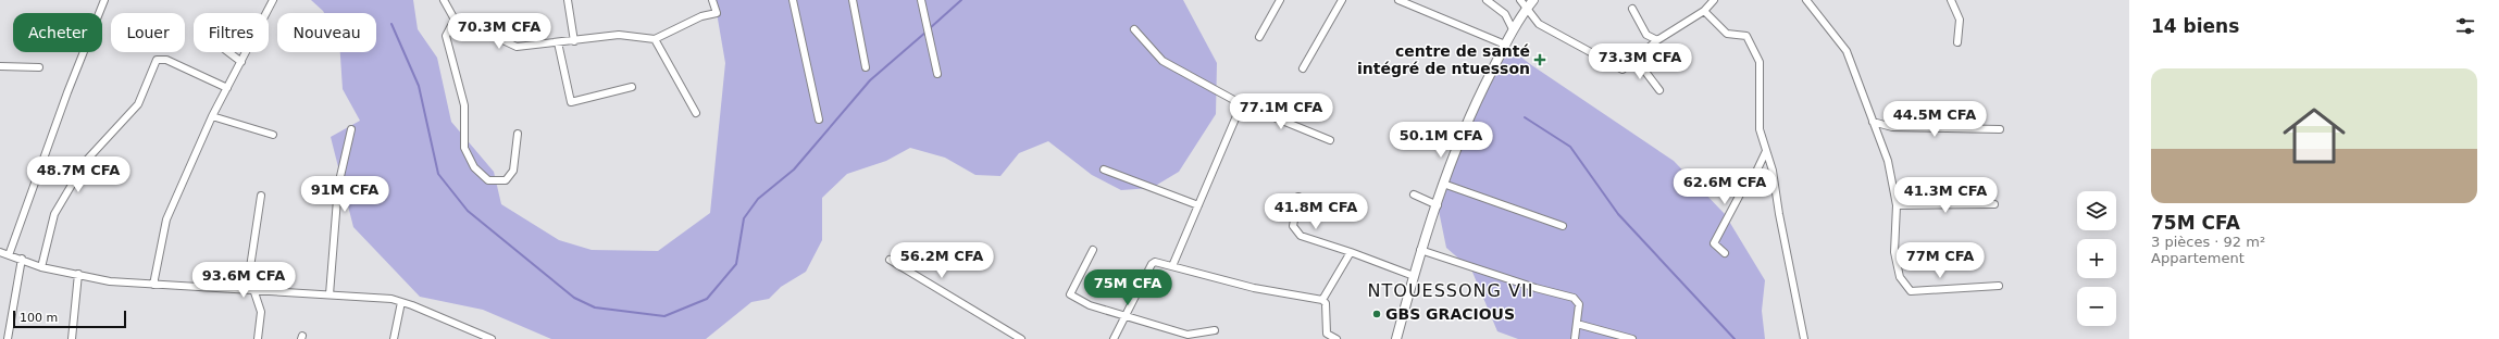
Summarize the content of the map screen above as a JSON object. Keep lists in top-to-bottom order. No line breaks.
{"districts":["NTOUESSONG VII"],"places":{"health":["centre de santé intégré de ntuesson"],"other":["GBS GRACIOUS"]},"scale_bar":"100 m","page":{"heading":"14 biens","price":["70.3M CFA","73.3M CFA","77.1M CFA","44.5M CFA","50.1M CFA","48.7M CFA","62.6M CFA","91M CFA","41.3M CFA","41.8M CFA","56.2M CFA","77M CFA","93.6M CFA","75M CFA"],"chip":["Acheter","Louer","Filtres","Nouveau"],"list":[{"name":"75M CFA","note":"3 pièces · 92 m² · Appartement"}],"map_buttons":["+","−"],"scale":"100 m"}}
